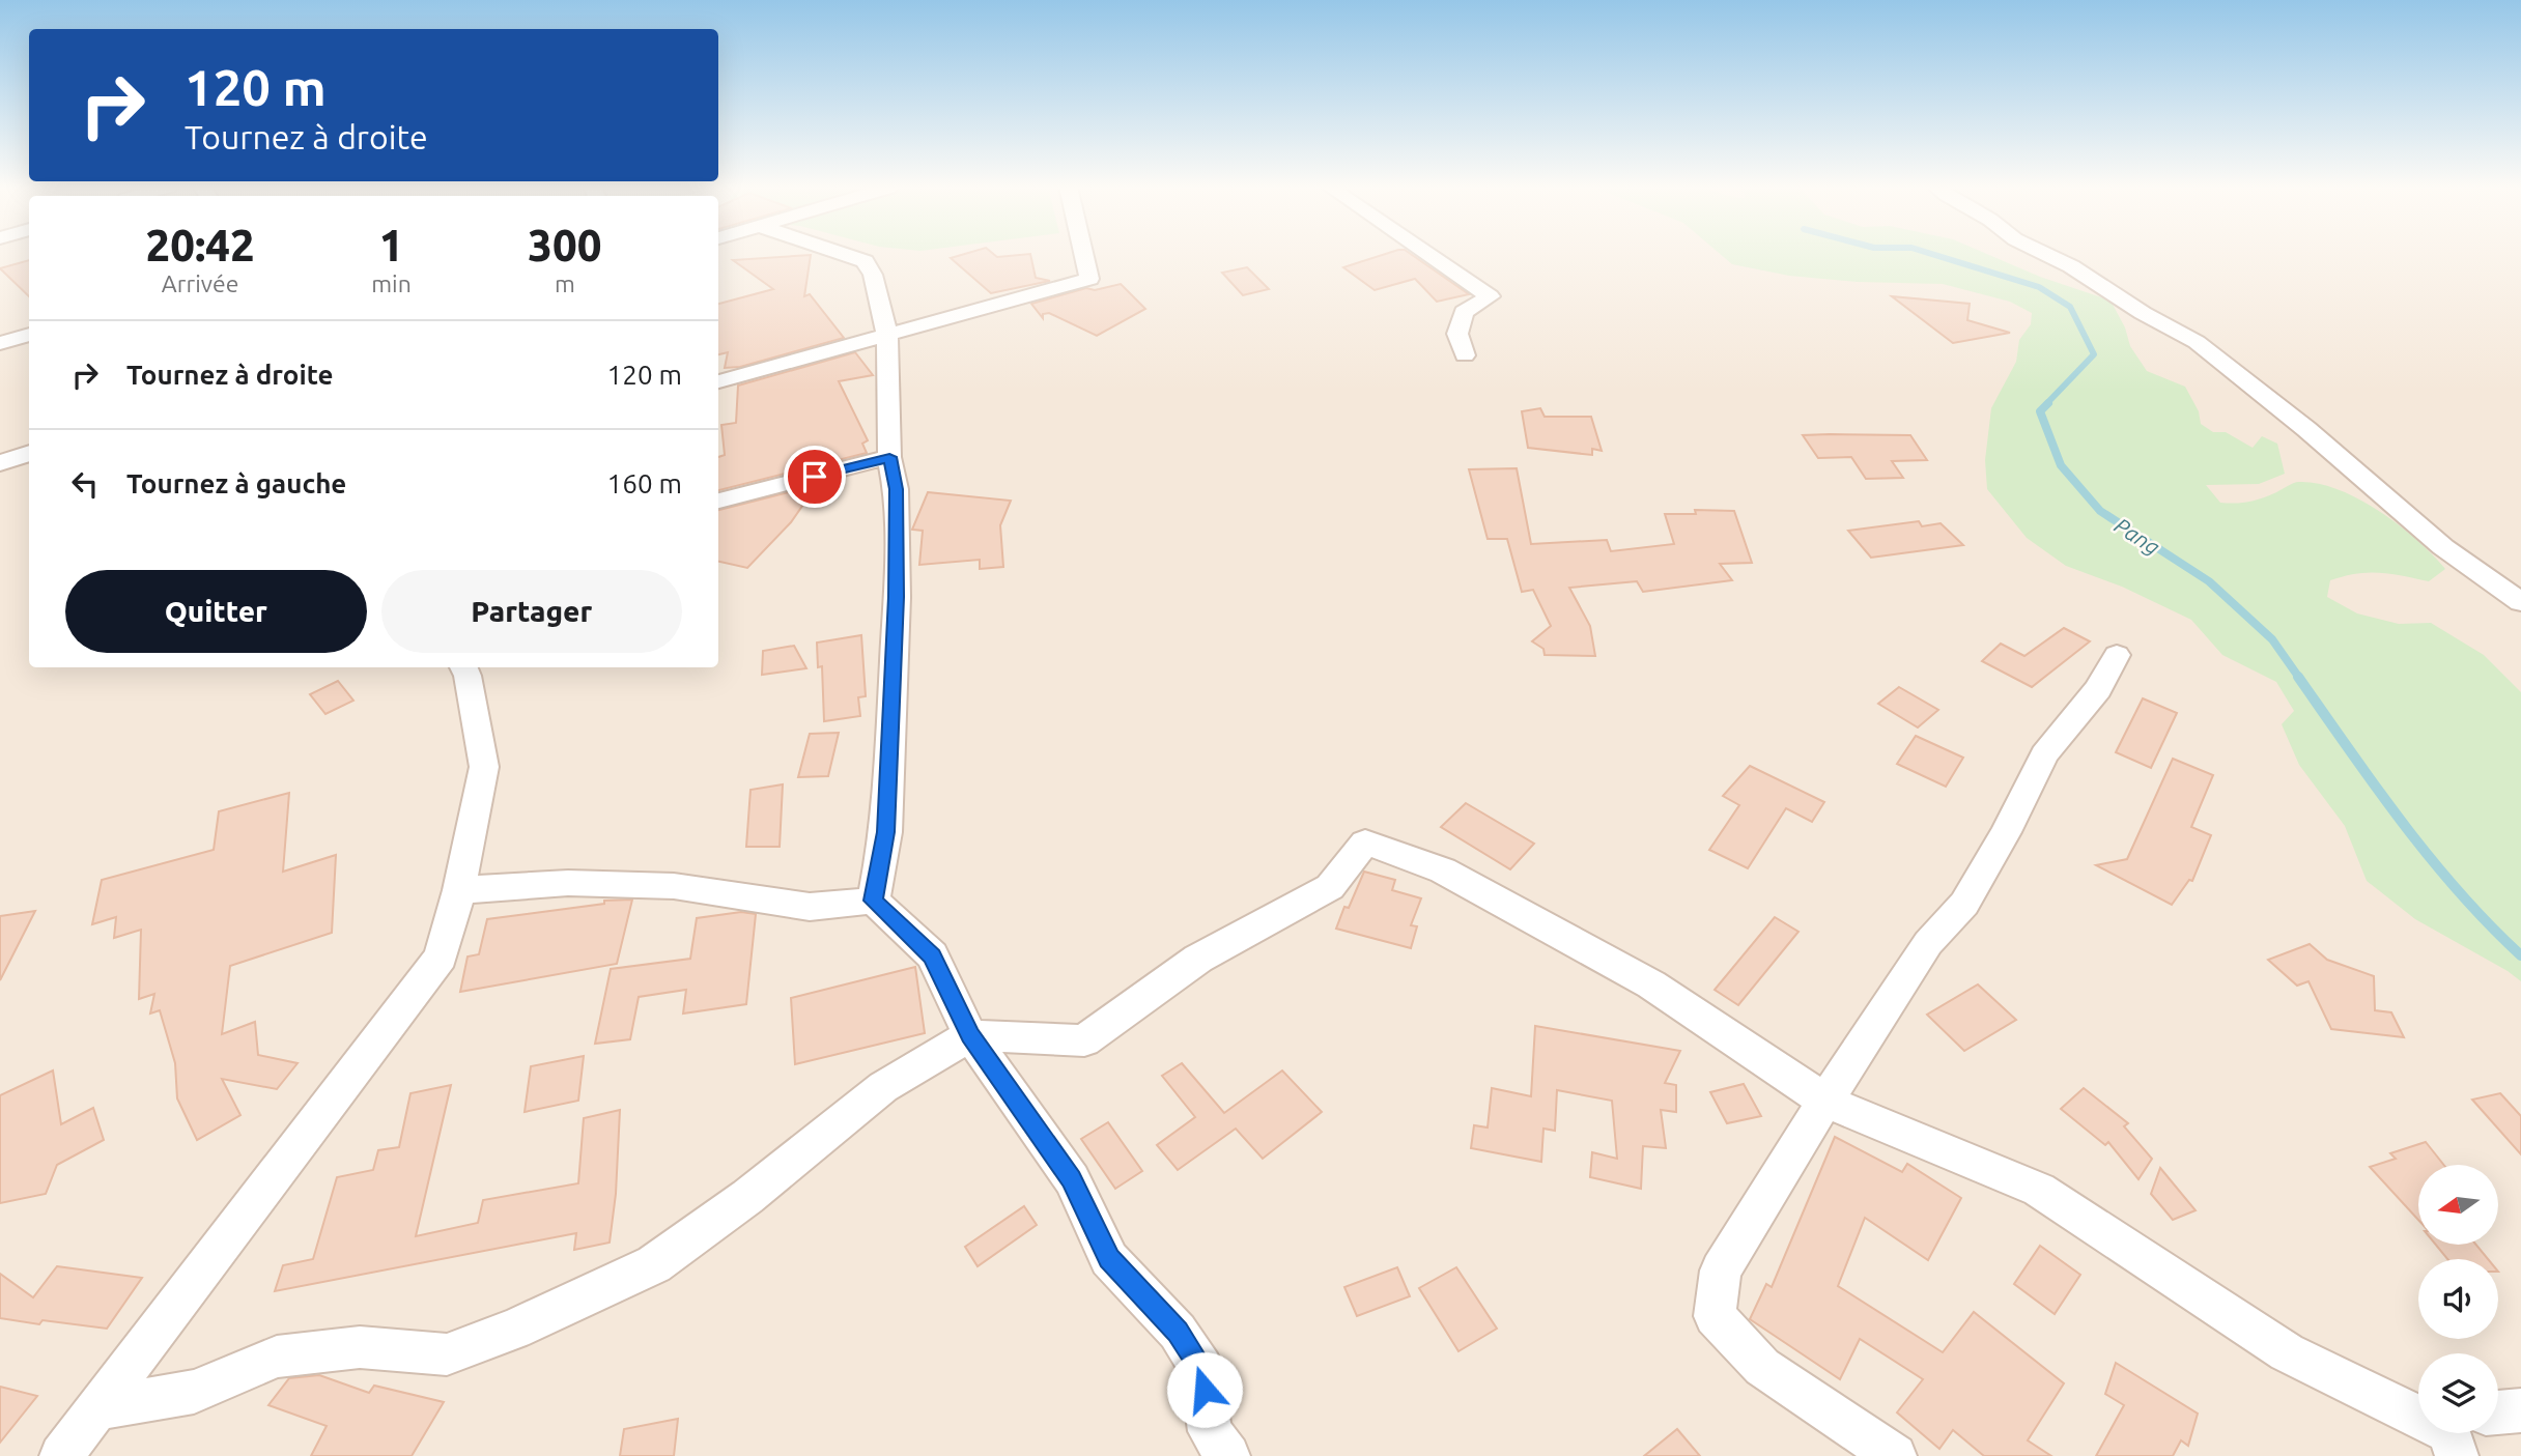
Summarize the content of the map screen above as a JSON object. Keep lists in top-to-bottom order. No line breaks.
{"water":["Pang"],"north":"left","page":{"turn":["120 m","Tournez à droite"],"eta":["20:42","Arrivée","1","min","300","m"],"list":[{"name":"Tournez à droite","value":"120 m"},{"name":"Tournez à gauche","value":"160 m"}],"buttons":["Quitter","Partager"]}}
